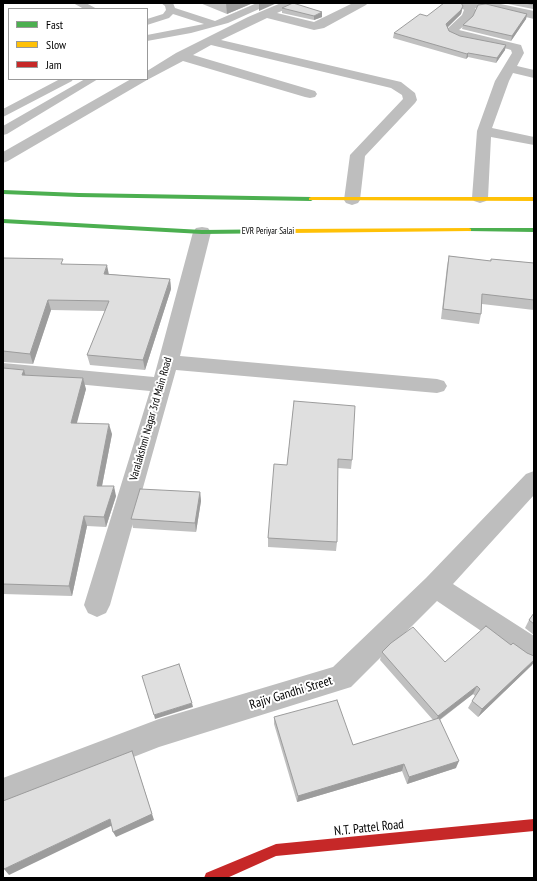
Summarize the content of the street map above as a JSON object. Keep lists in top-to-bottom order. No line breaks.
{"streets":{"main road":["EVR Periyar Salai","N.T. Pattel Road"],"street":["Varalakshmi Nagar 3rd Main Road","Rajiv Gandhi Street"]},"crossings":[["EVR Periyar Salai","Varalakshmi Nagar 3rd Main Road"]],"legend":["Fast","Slow","Jam"]}
